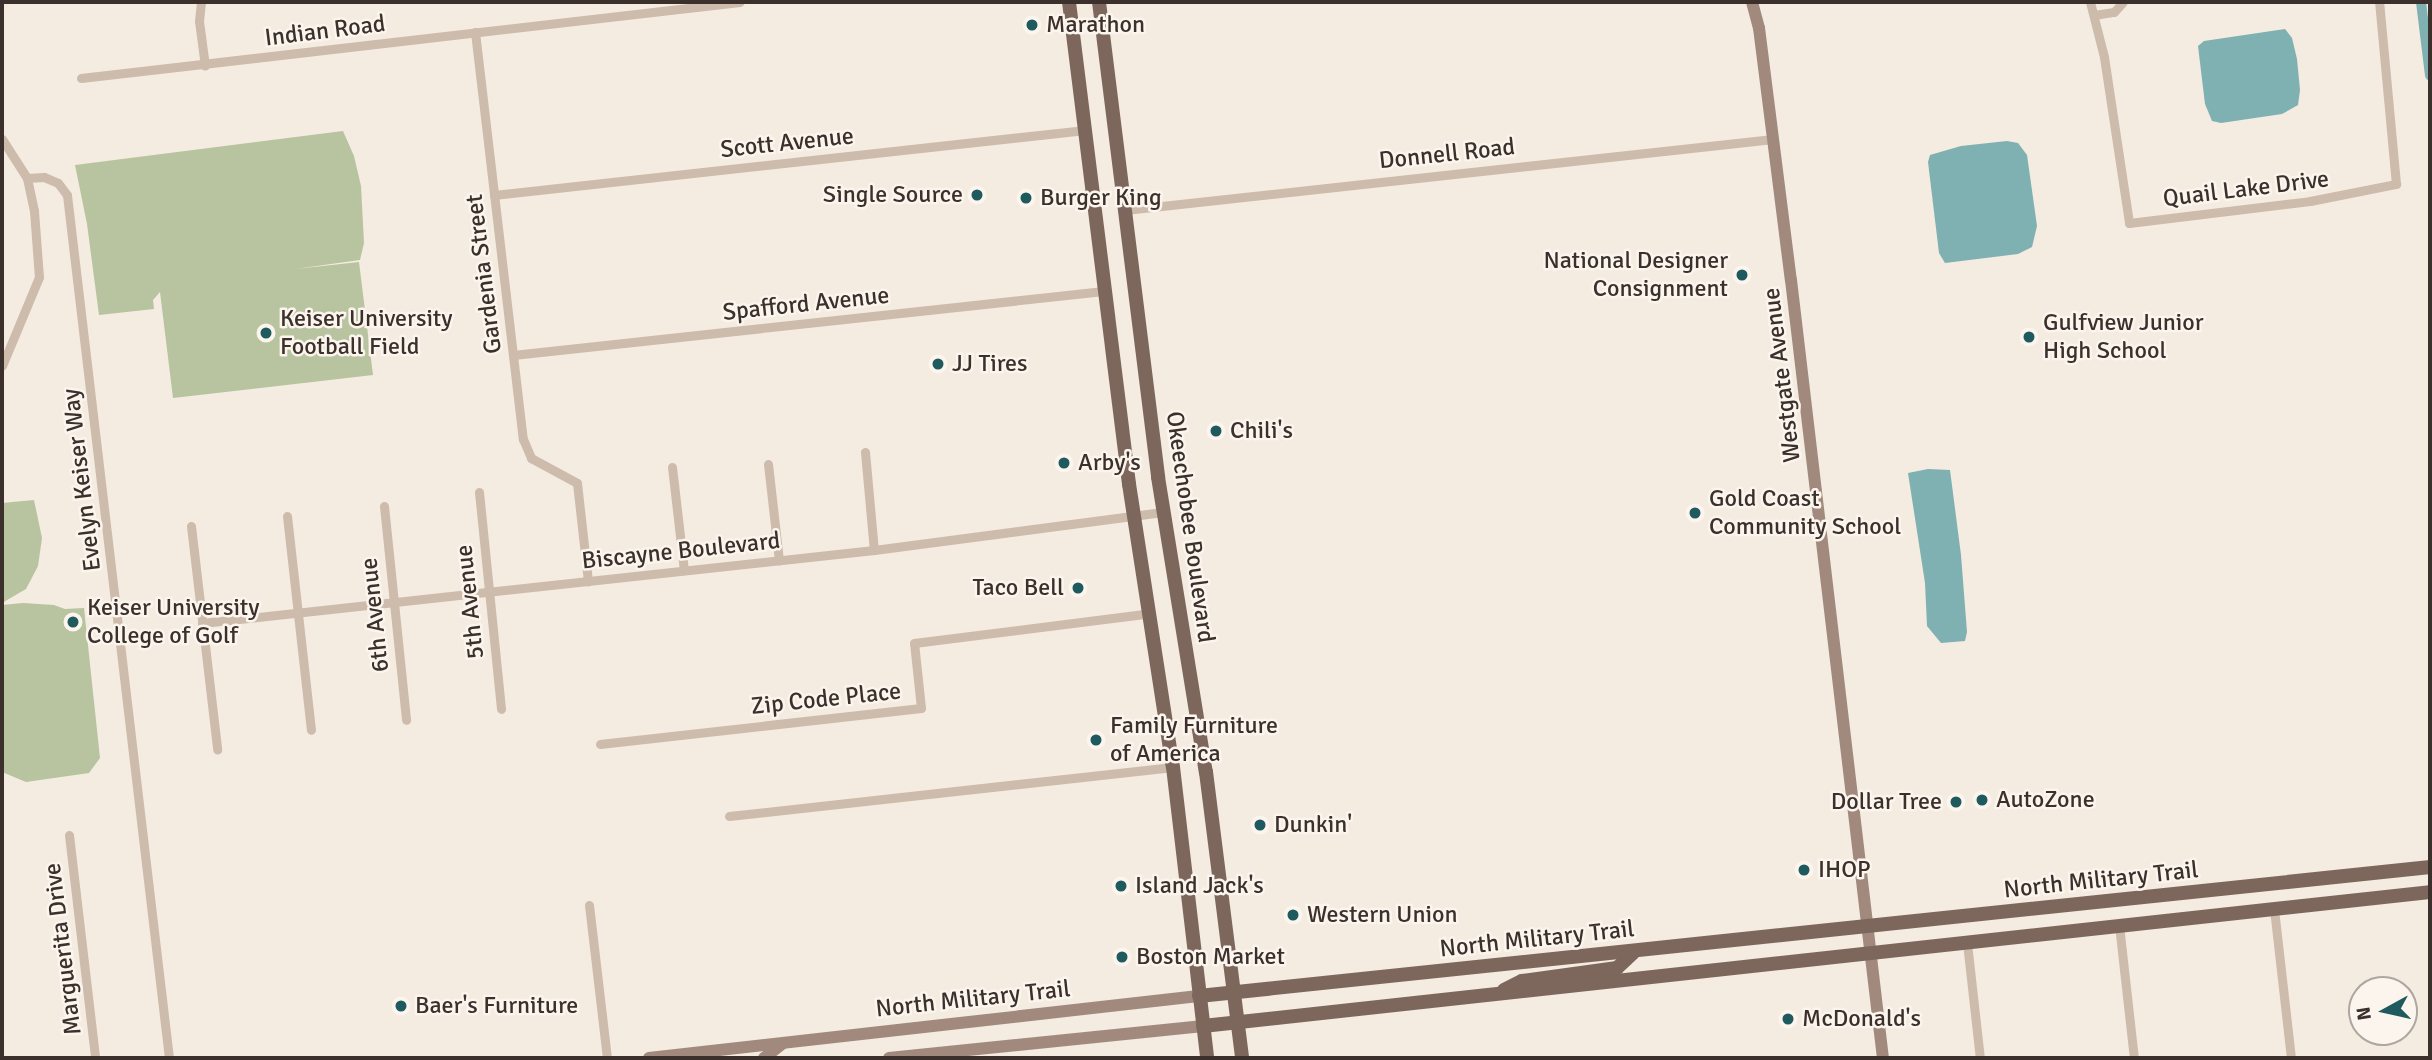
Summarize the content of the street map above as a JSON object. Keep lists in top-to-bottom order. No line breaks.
{"streets":{"main road":["Okeechobee Boulevard","North Military Trail"],"street":["Indian Road","Scott Avenue","Donnell Road","Quail Lake Drive","Gardenia Street","Spafford Avenue","Westgate Avenue","Evelyn Keiser Way","Biscayne Boulevard","5th Avenue","6th Avenue","Zip Code Place","Marguerita Drive"]},"crossings":[["Indian Road","Gardenia Street"],["Scott Avenue","Gardenia Street"],["Scott Avenue","Okeechobee Boulevard"],["Donnell Road","Westgate Avenue"],["Donnell Road","Okeechobee Boulevard"],["Gardenia Street","Spafford Avenue"],["Gardenia Street","Biscayne Boulevard"],["Spafford Avenue","Okeechobee Boulevard"],["Westgate Avenue","North Military Trail"],["Okeechobee Boulevard","Biscayne Boulevard"],["Okeechobee Boulevard","Zip Code Place"],["Okeechobee Boulevard","North Military Trail"],["Biscayne Boulevard","5th Avenue"],["Biscayne Boulevard","6th Avenue"]],"places":["Marathon","Single Source","Burger King","National Designer Consignment","Keiser University Football Field","Gulfview Junior High School","JJ Tires","Chili's","Arby's","Gold Coast Community School","Taco Bell","Keiser University College of Golf","Family Furniture of America","AutoZone","Dollar Tree","Dunkin'","IHOP","Island Jack's","Western Union","Boston Market","Baer's Furniture","McDonald's"],"north":"left"}
